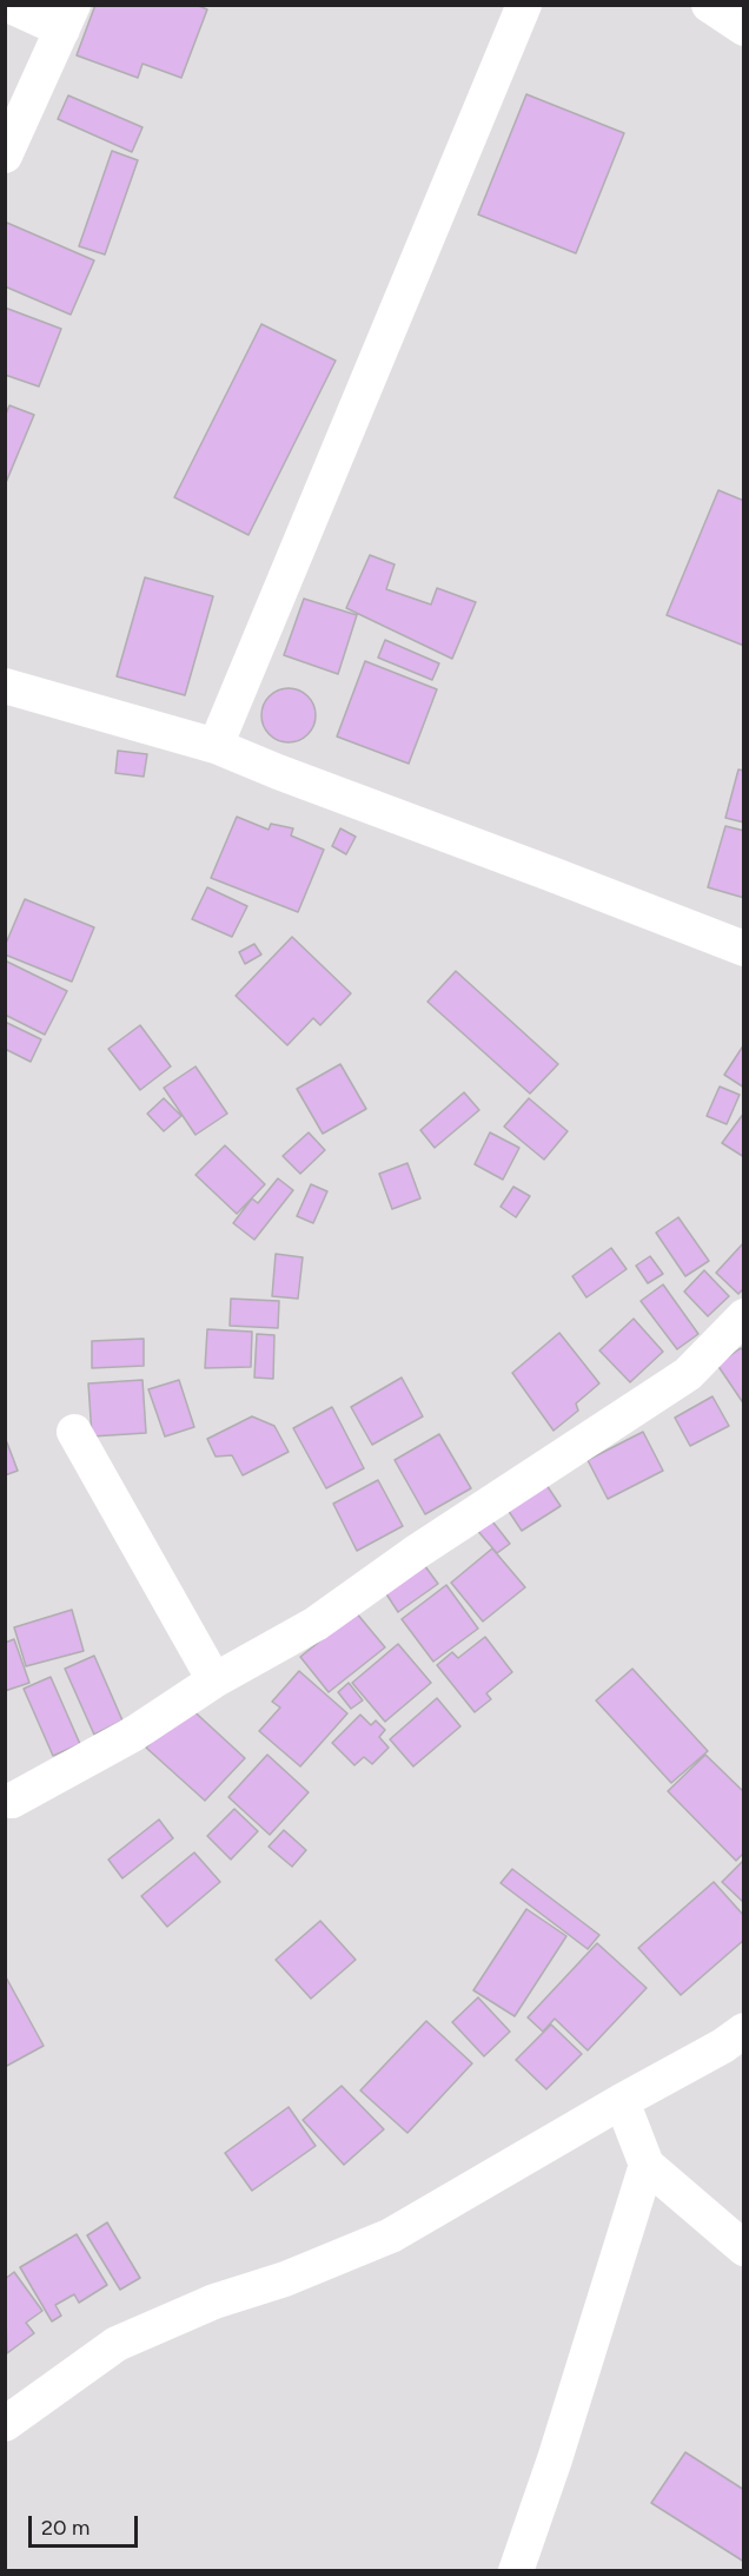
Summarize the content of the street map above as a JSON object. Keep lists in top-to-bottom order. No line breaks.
{"scale_bar":"20 m"}
